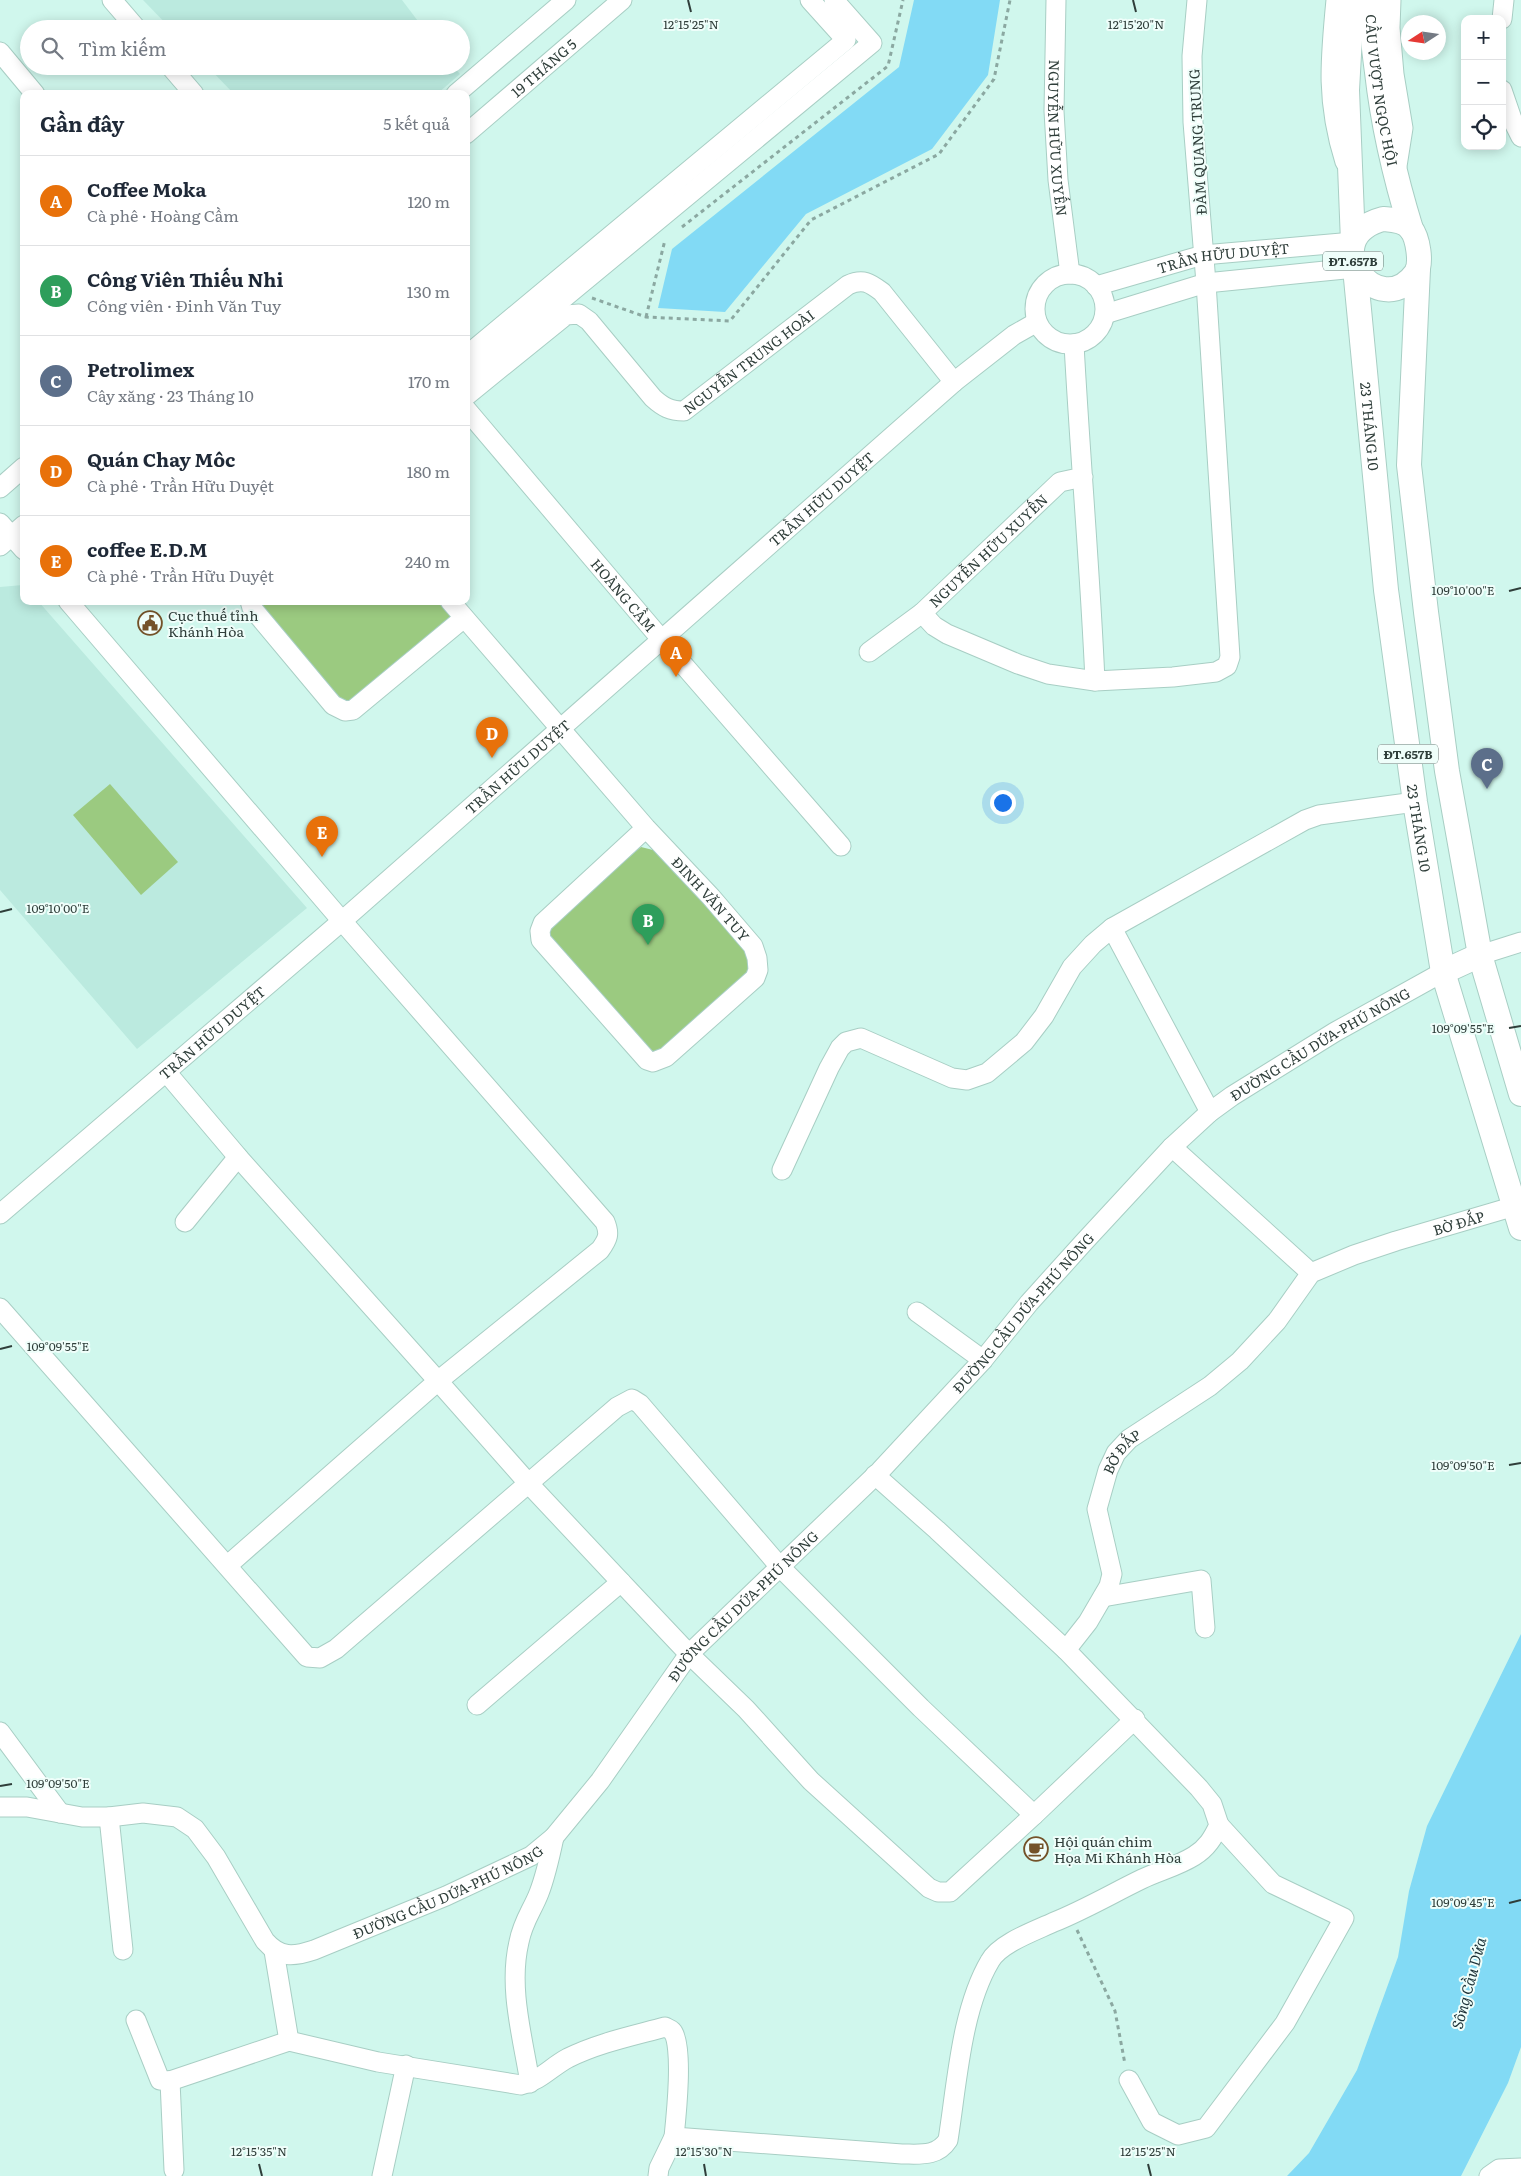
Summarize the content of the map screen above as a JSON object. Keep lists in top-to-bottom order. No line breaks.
{"streets":{"main road":["CẦU VƯỢT NGỌC HỘI","ĐT.657B","23 THÁNG 10"],"street":["19 THÁNG 5","NGUYỄN HỮU XUYẾN","ĐÀM QUANG TRUNG","TRẦN HỮU DUYỆT","NGUYỄN TRUNG HOÀI","HOÀNG CẦM","ĐINH VĂN TUY","ĐƯỜNG CẦU DỨA-PHÚ NÔNG","BỜ ĐẮP"]},"crossings":[["CẦU VƯỢT NGỌC HỘI","ĐT.657B"],["NGUYỄN HỮU XUYẾN","ĐÀM QUANG TRUNG"],["NGUYỄN HỮU XUYẾN","TRẦN HỮU DUYỆT"],["ĐÀM QUANG TRUNG","TRẦN HỮU DUYỆT"],["TRẦN HỮU DUYỆT","ĐT.657B"],["TRẦN HỮU DUYỆT","NGUYỄN TRUNG HOÀI"],["TRẦN HỮU DUYỆT","23 THÁNG 10"],["TRẦN HỮU DUYỆT","HOÀNG CẦM"],["TRẦN HỮU DUYỆT","ĐINH VĂN TUY"],["ĐT.657B","23 THÁNG 10"],["23 THÁNG 10","ĐƯỜNG CẦU DỨA-PHÚ NÔNG"],["23 THÁNG 10","BỜ ĐẮP"]],"water":["Sông Cầu Dứa"],"places":{"public building":["Cục thuế tỉnh Khánh Hòa"],"cafe":["Hội quán chim Họa Mi Khánh Hòa"]},"north":"left","page":{"map_buttons":["+","−"],"search":"Tìm kiếm","heading":["Gần đây","5 kết quả"],"list":[{"mark":"A","name":"Coffee Moka","note":"Cà phê · Hoàng Cầm","value":"120 m"},{"mark":"B","name":"Công Viên Thiếu Nhi","note":"Công viên · Đinh Văn Tuy","value":"130 m"},{"mark":"C","name":"Petrolimex","note":"Cây xăng · 23 Tháng 10","value":"170 m"},{"mark":"D","name":"Quán Chay Môc","note":"Cà phê · Trần Hữu Duyệt","value":"180 m"},{"mark":"E","name":"coffee E.D.M","note":"Cà phê · Trần Hữu Duyệt","value":"240 m"}],"pins":["A","D","C","E","B"]},"coordinates":["12°15'25\"N","12°15'20\"N","109°10'00\"E","109°09'55\"E","109°09'50\"E","109°09'45\"E","12°15'35\"N","12°15'30\"N"]}
